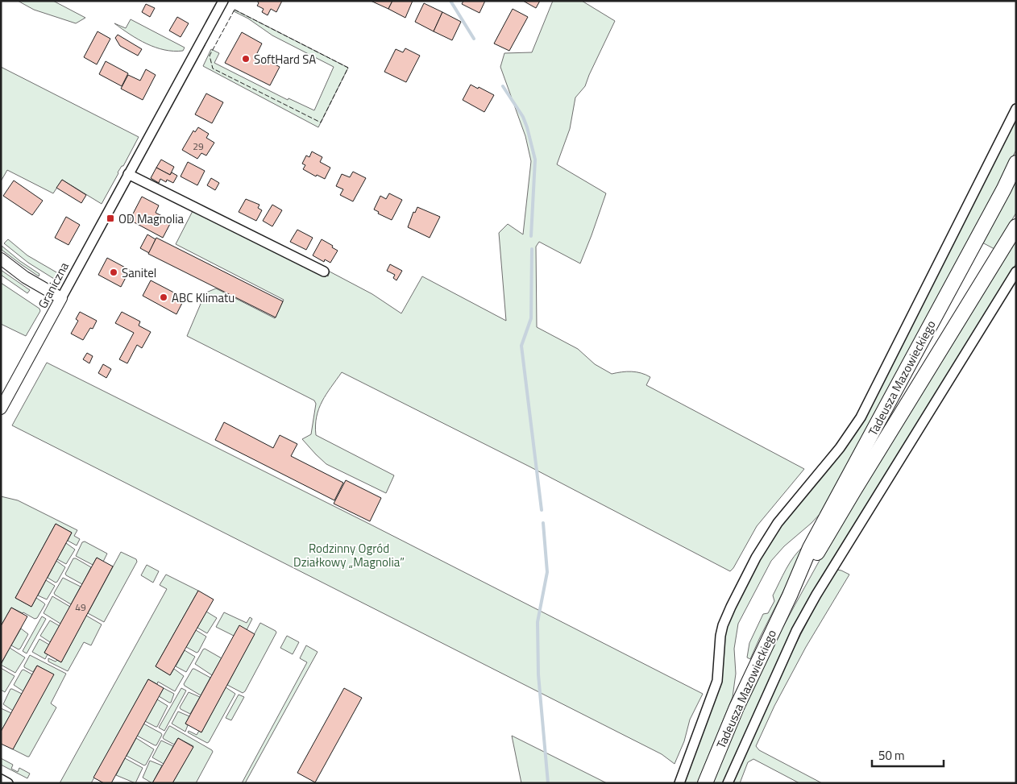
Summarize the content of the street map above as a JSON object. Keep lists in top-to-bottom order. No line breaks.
{"streets":{"main road":["Tadeusza Mazowieckiego"],"street":["Graniczna"]},"parks":["Rodzinny Ogród Działkowy „Magnolia”"],"places":{"other":["SoftHard SA","Sanitel","ABC Klimatu"],"transit":["OD Magnolia"]},"house_numbers":["29","49"],"scale_bar":"50 m"}
